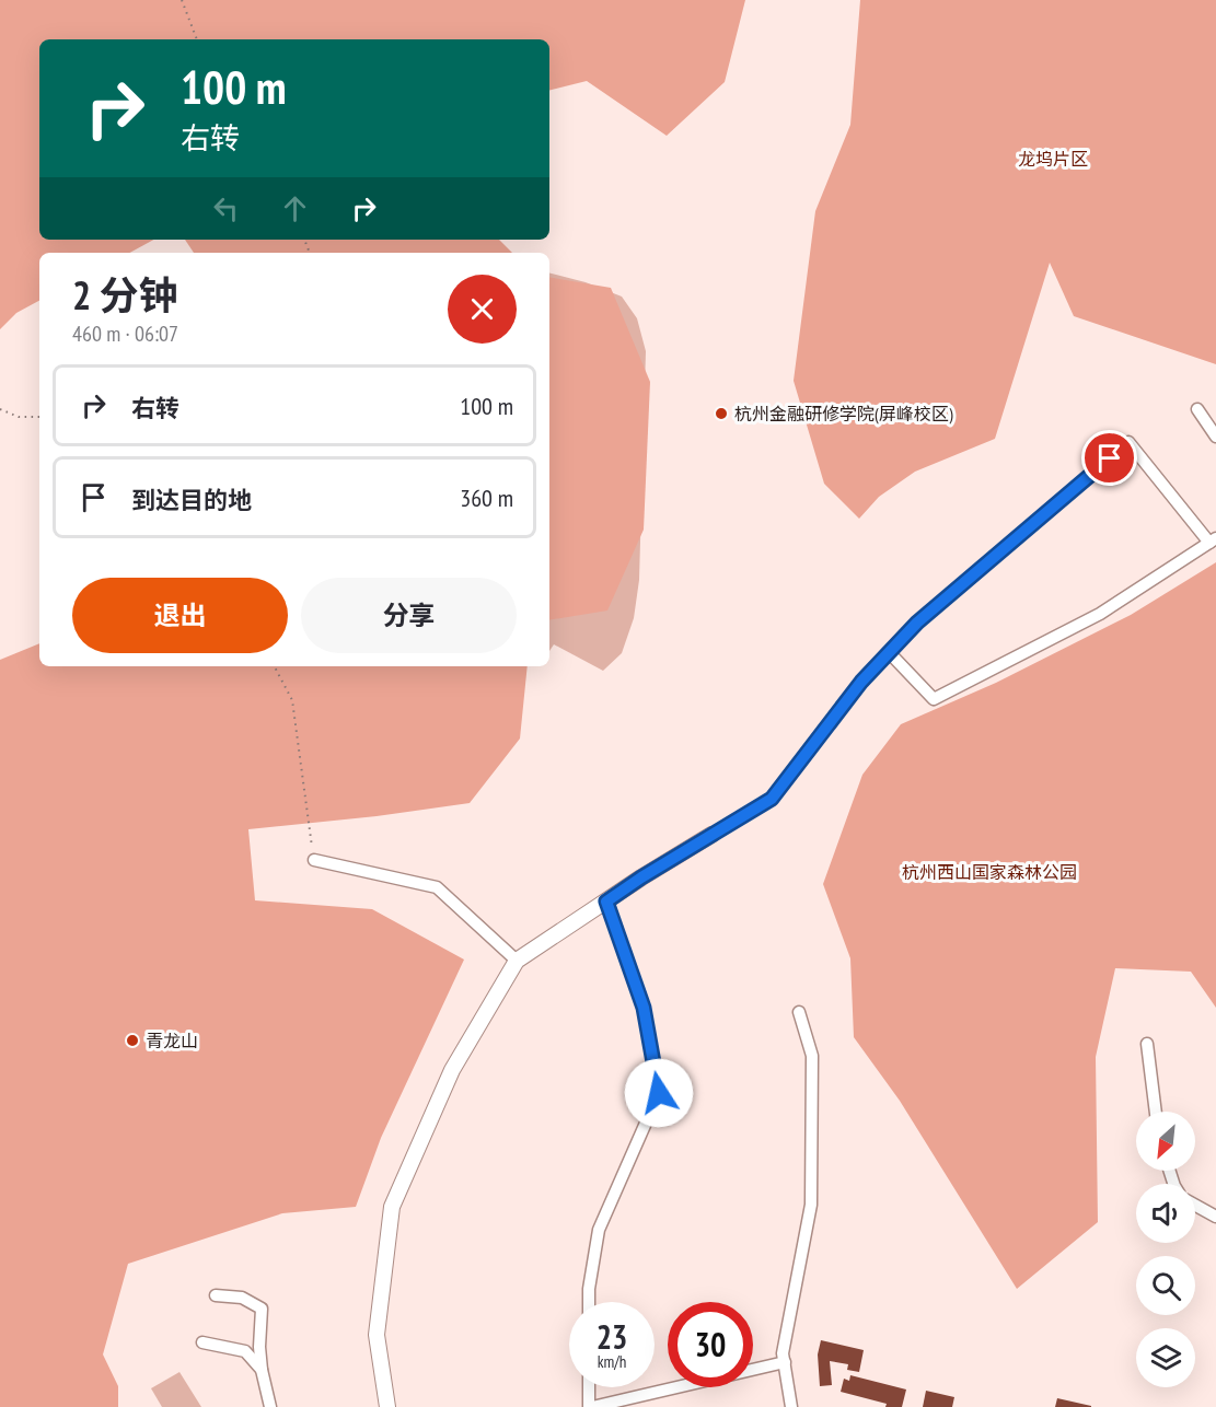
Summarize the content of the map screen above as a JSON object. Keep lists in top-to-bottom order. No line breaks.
{"parks":["龙坞片区","杭州西山国家森林公园"],"places":["杭州金融研修学院(屏峰校区)","青龙山"],"north":"bottom left","page":{"turn":["100 m","右转"],"heading":["2 分钟","460 m · 06:07"],"list":[{"name":"右转","value":"100 m"},{"name":"到达目的地","value":"360 m"}],"buttons":["退出","分享"],"speed":"23 km/h","limit":"30"}}
